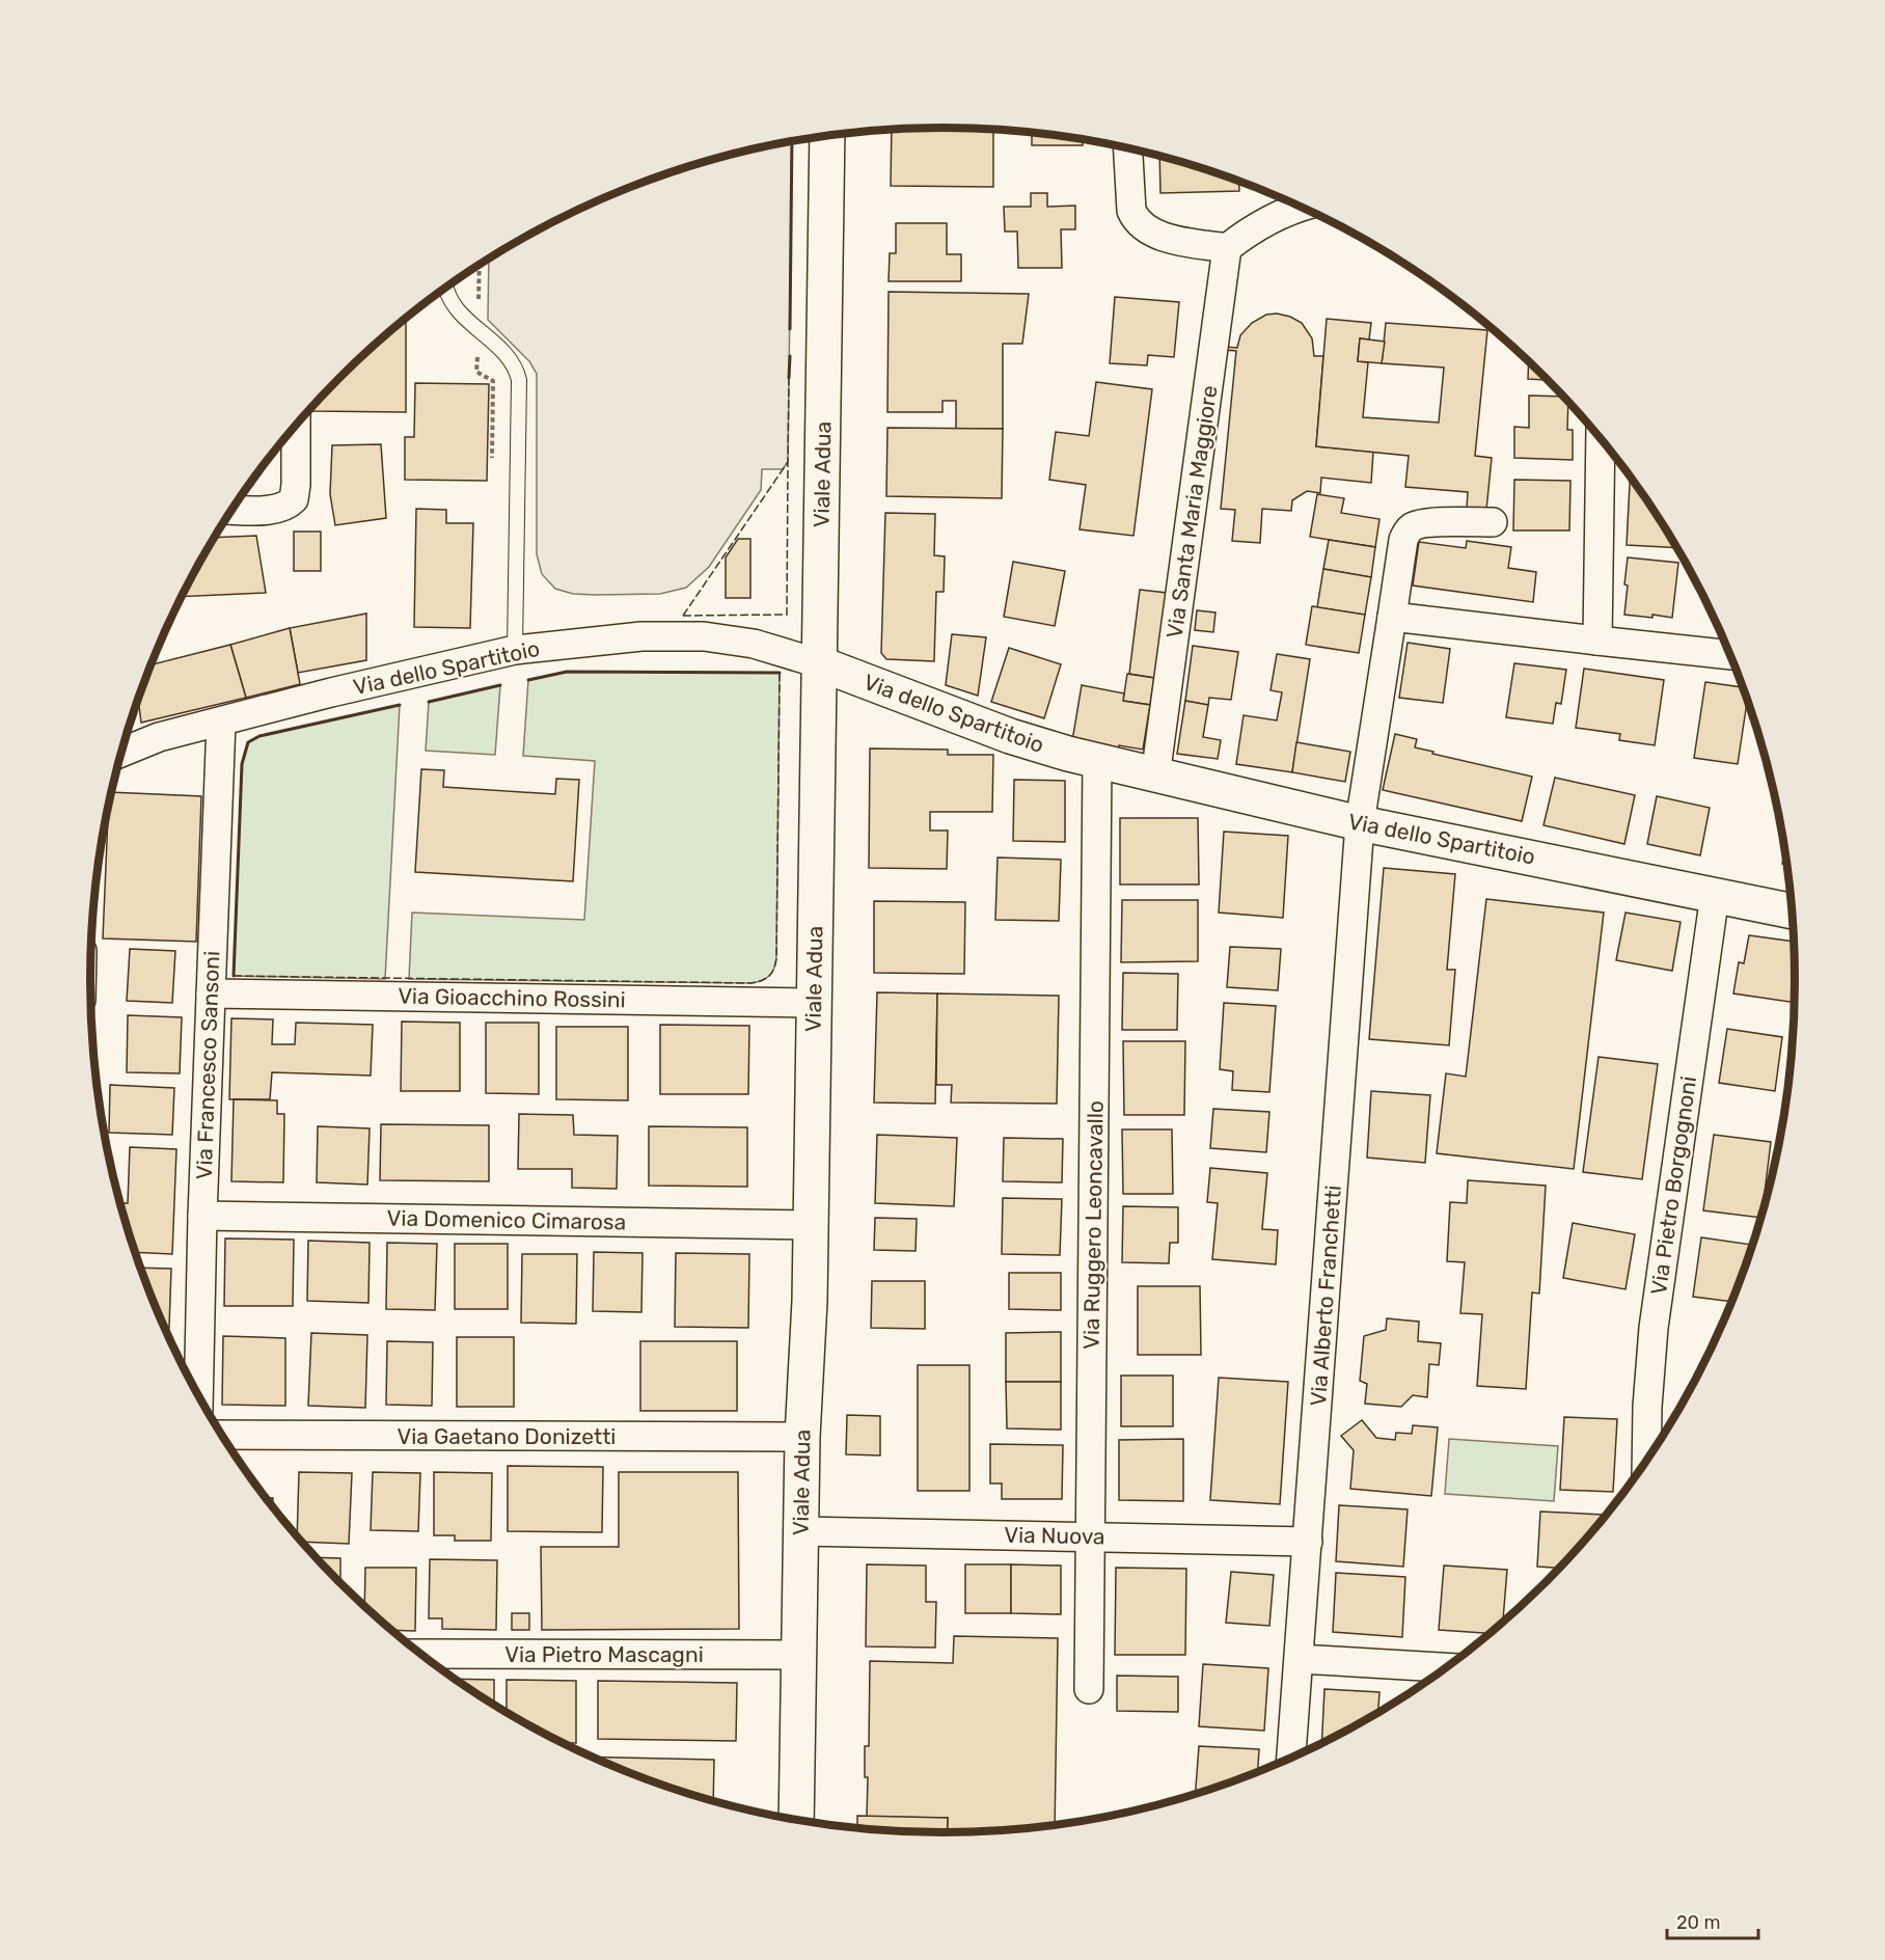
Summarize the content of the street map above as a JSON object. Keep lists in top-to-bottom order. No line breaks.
{"streets":{"main road":["Viale Adua","Via dello Spartitoio"],"street":["Via Santa Maria Maggiore","Via Gioacchino Rossini","Via Francesco Sansoni","Via Pietro Borgognoni","Via Domenico Cimarosa","Via Ruggero Leoncavallo","Via Alberto Franchetti","Via Gaetano Donizetti","Via Nuova","Via Pietro Mascagni"]},"crossings":[["Viale Adua","Via dello Spartitoio"],["Viale Adua","Via Gioacchino Rossini"],["Viale Adua","Via Domenico Cimarosa"],["Viale Adua","Via Gaetano Donizetti"],["Viale Adua","Via Nuova"],["Viale Adua","Via Pietro Mascagni"],["Via Santa Maria Maggiore","Via dello Spartitoio"],["Via dello Spartitoio","Via Francesco Sansoni"],["Via dello Spartitoio","Via Pietro Borgognoni"],["Via dello Spartitoio","Via Ruggero Leoncavallo"],["Via dello Spartitoio","Via Alberto Franchetti"],["Via Gioacchino Rossini","Via Francesco Sansoni"],["Via Francesco Sansoni","Via Domenico Cimarosa"],["Via Ruggero Leoncavallo","Via Nuova"],["Via Alberto Franchetti","Via Nuova"]],"scale_bar":"20 m"}
